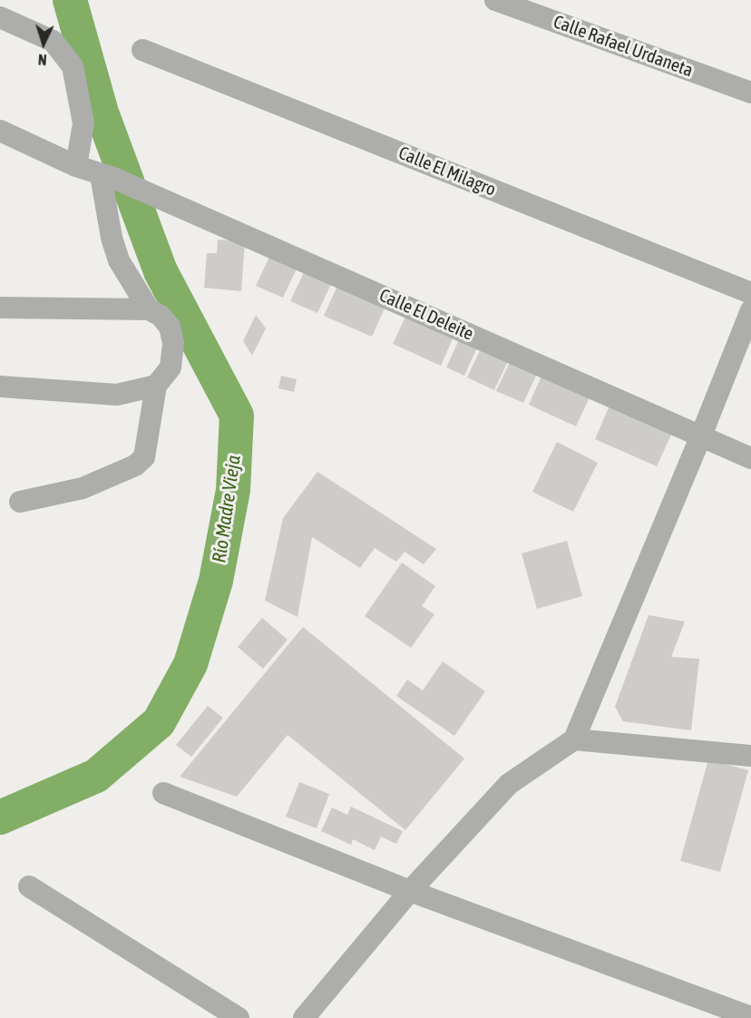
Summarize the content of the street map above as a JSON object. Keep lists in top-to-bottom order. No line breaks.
{"streets":{"street":["Calle Rafael Urdaneta","Calle El Milagro","Calle El Deleite"]},"water":["Río Madre Vieja"],"north":"bottom"}
